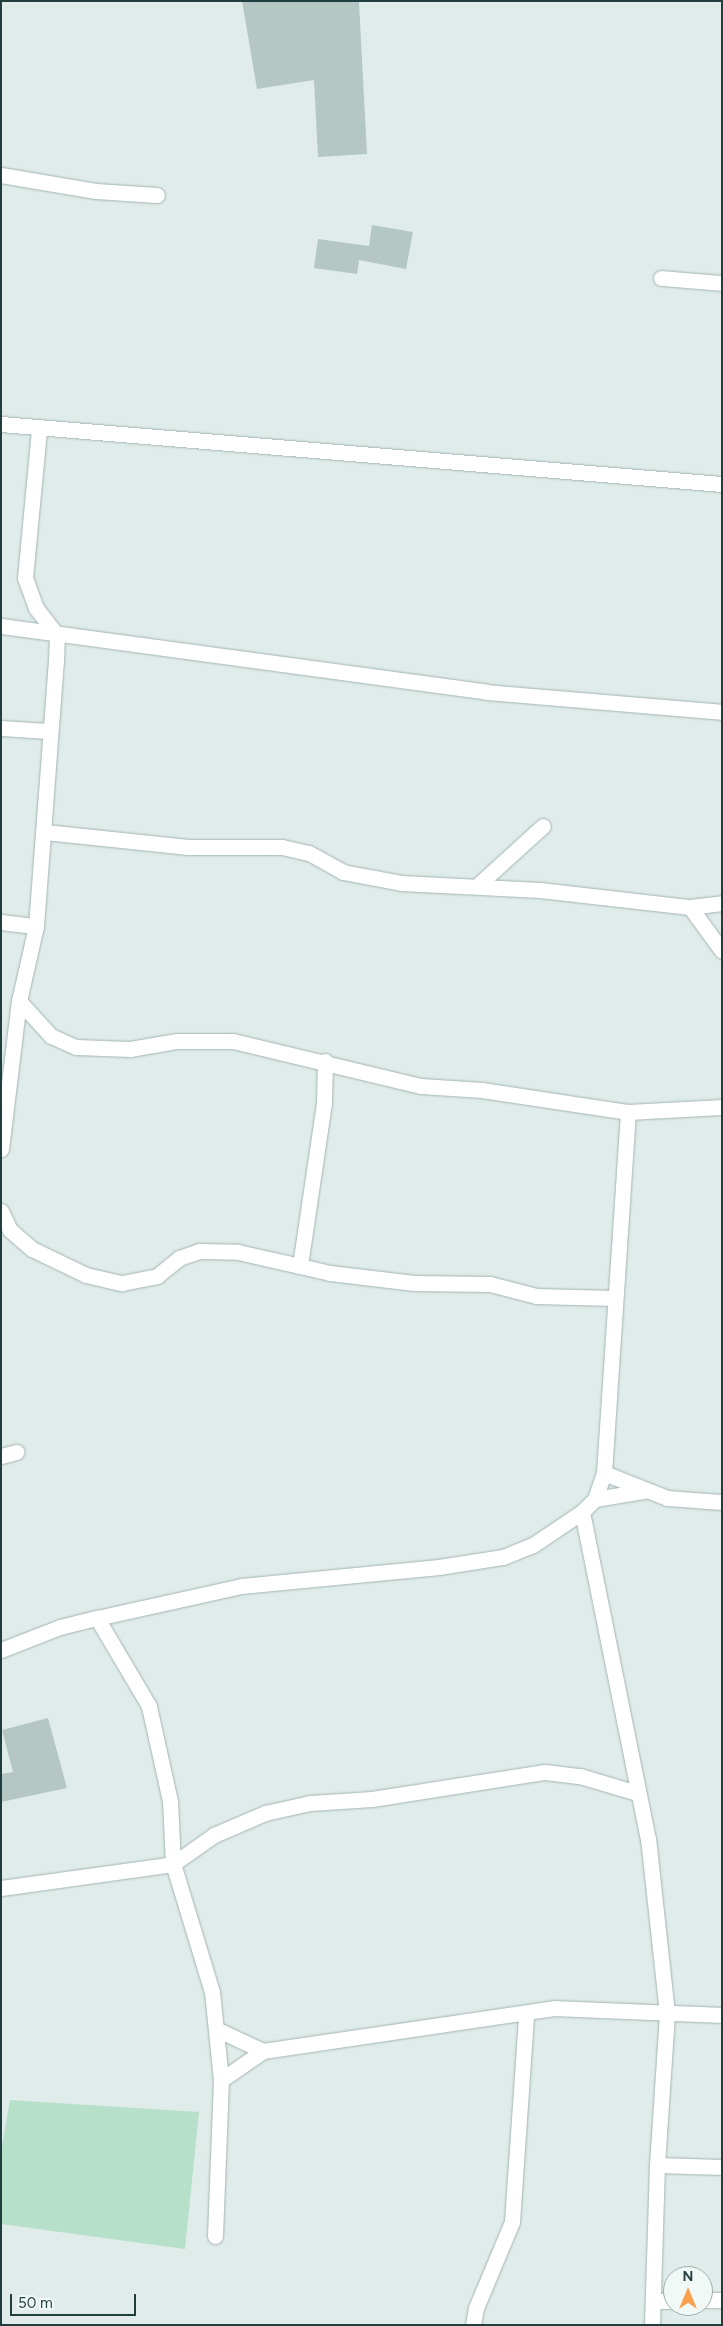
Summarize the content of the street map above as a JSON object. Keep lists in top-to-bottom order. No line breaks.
{"scale_bar":"50 m","north":"top"}
